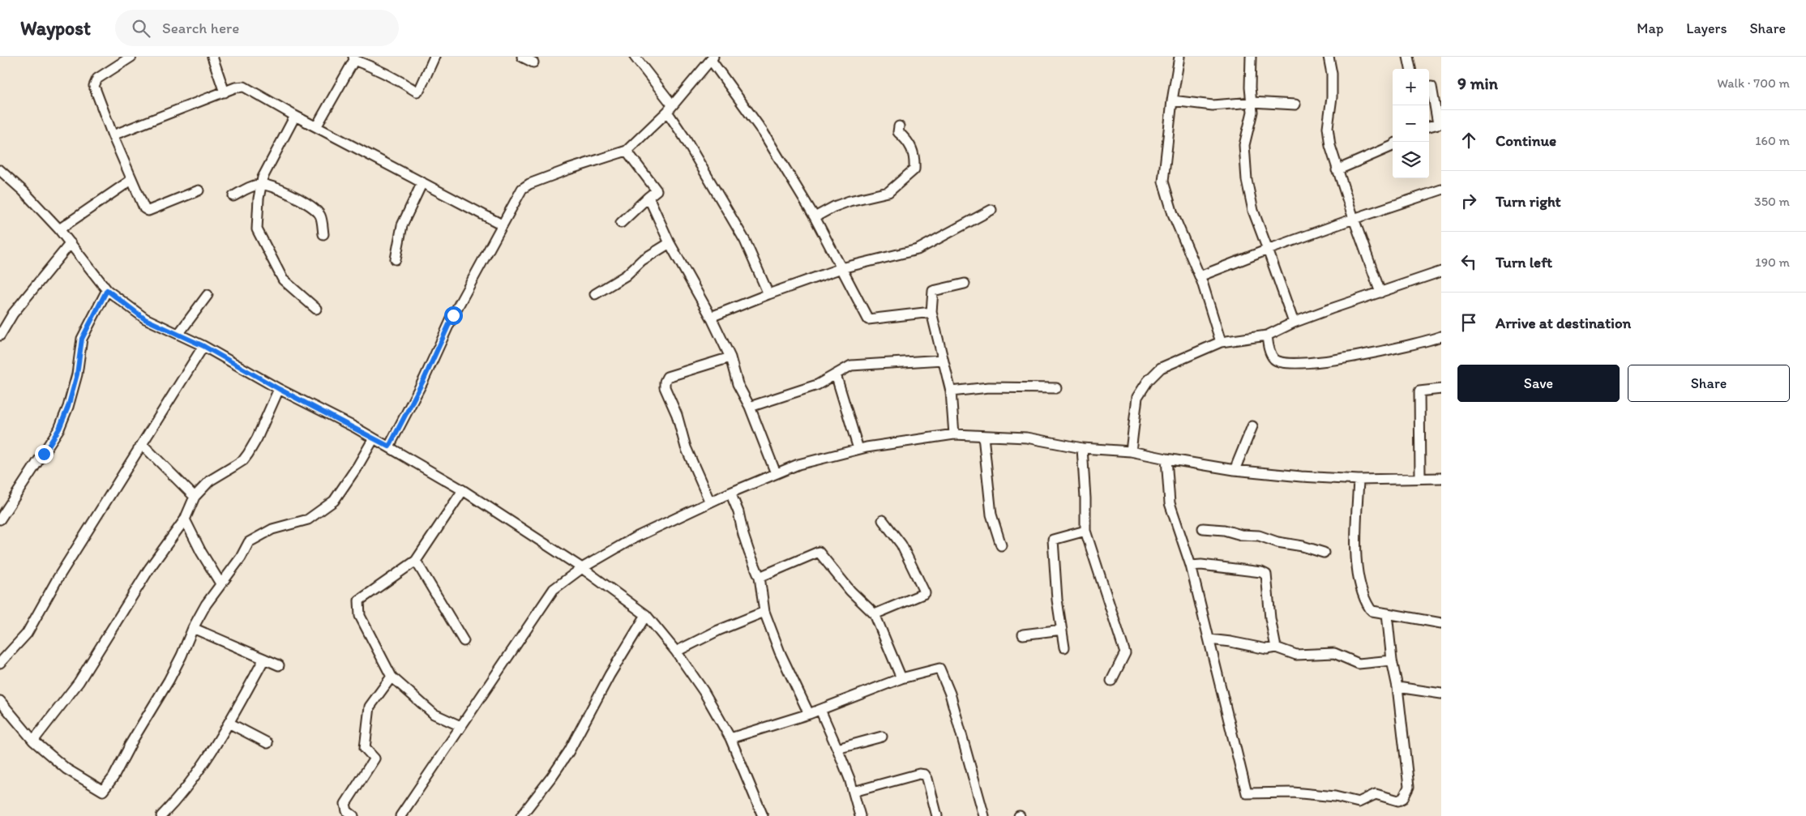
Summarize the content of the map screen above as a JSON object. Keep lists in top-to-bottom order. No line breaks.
{"page":{"header":"Waypost","search":"Search here","nav":["Map","Layers","Share"],"heading":["9 min","Walk · 700 m"],"map_buttons":["+","−"],"list":[["Continue","160 m"],["Turn right","350 m"],["Turn left","190 m"],"Arrive at destination"],"buttons":["Save","Share"]}}
